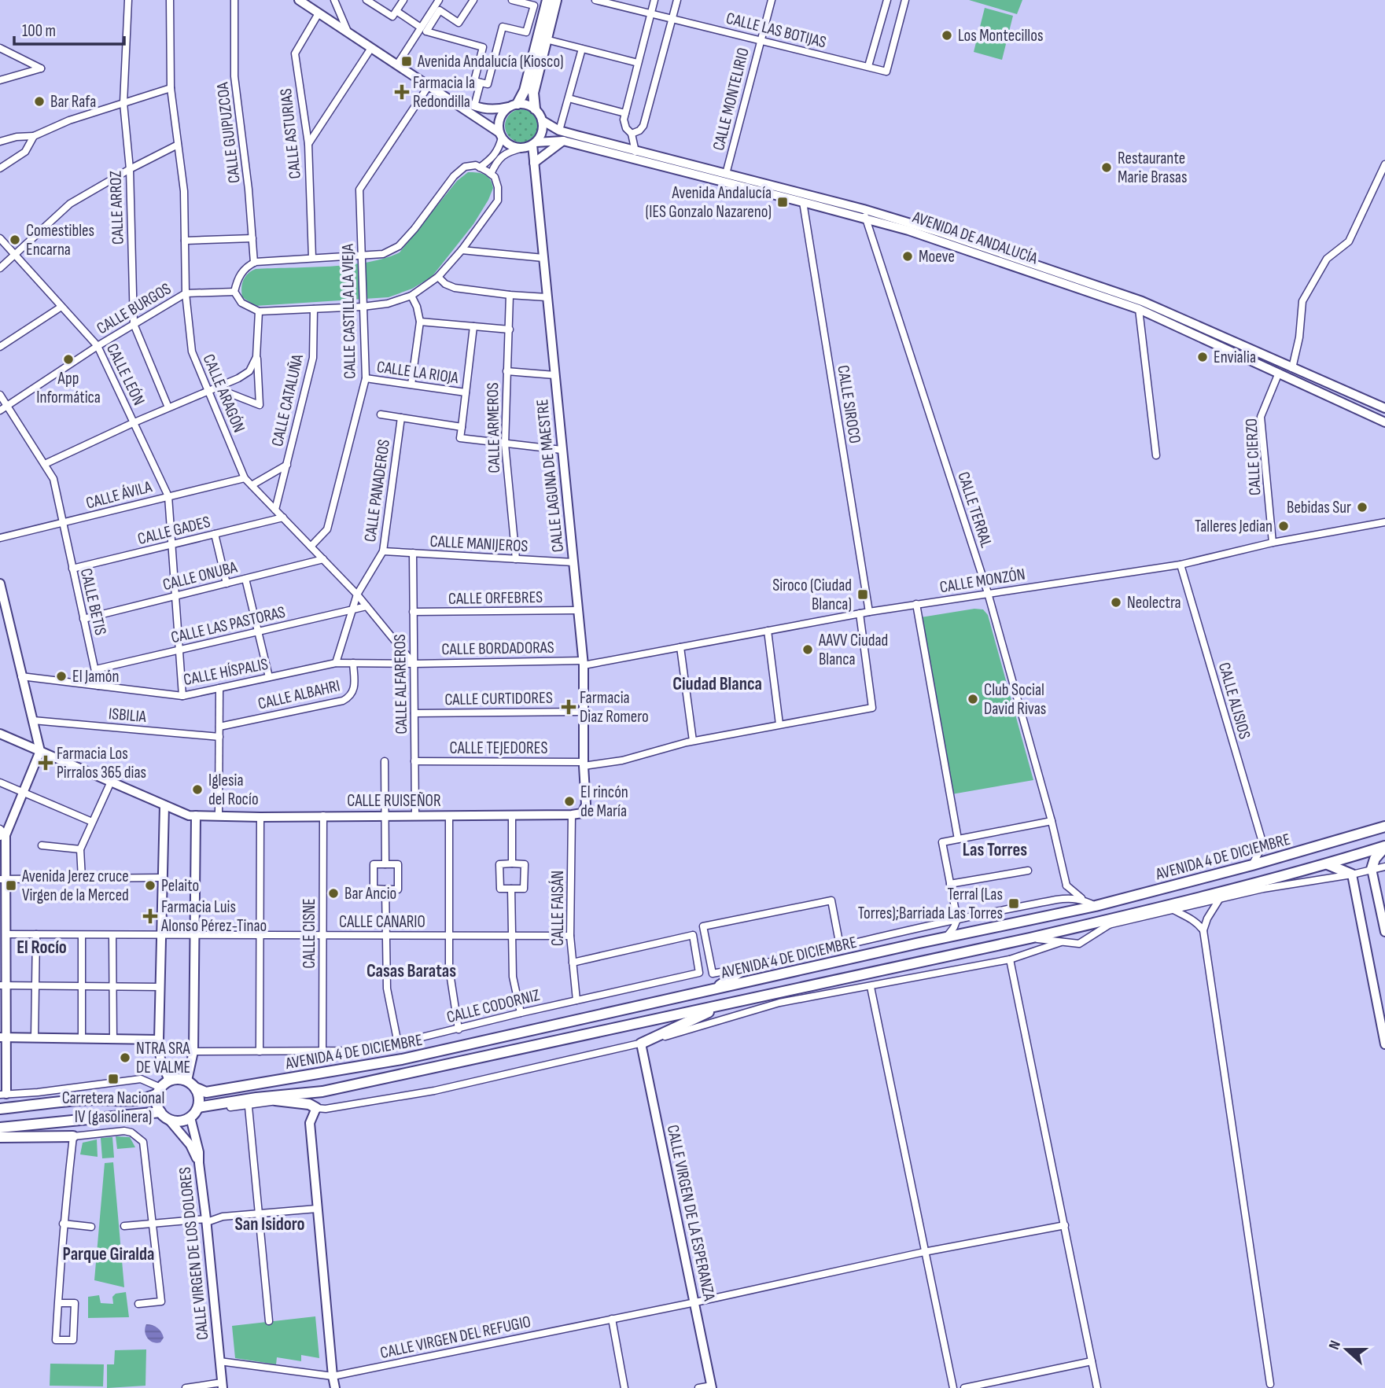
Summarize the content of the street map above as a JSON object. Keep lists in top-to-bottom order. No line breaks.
{"streets":{"main road":["AVENIDA 4 DE DICIEMBRE"],"street":["CALLE LAS BOTIJAS","CALLE MONTELIRIO","CALLE GUIPUZCOA","CALLE ASTURIAS","CALLE ARROZ","AVENIDA DE ANDALUCÍA","CALLE BURGOS","CALLE CASTILLA LA VIEJA","CALLE LA RIOJA","CALLE LEÓN","CALLE ARAGÓN","CALLE CATALUÑA","CALLE SIROCO","CALLE ARMEROS","CALLE CIERZO","CALLE LAGUNA DE MAESTRE","CALLE PANADEROS","CALLE ÁVILA","CALLE TERRAL","CALLE GADES","CALLE MANIJEROS","CALLE ONUBA","CALLE MONZÓN","CALLE ORFEBRES","CALLE BETIS","CALLE LAS PASTORAS","CALLE BORDADORAS","CALLE HÍSPALIS","CALLE ALFAREROS","CALLE ALBAHRI","CALLE CURTIDORES","CALLE ALISIOS","ISBILIA","CALLE TEJEDORES","CALLE RUISEÑOR","CALLE FAISÁN","CALLE CANARIO","CALLE CISNE","CALLE CODORNIZ","CALLE VIRGEN DE LA ESPERANZA","CALLE VIRGEN DE LOS DOLORES","CALLE VIRGEN DEL REFUGIO"]},"crossings":[["CALLE LAS BOTIJAS","CALLE MONTELIRIO"],["CALLE MONTELIRIO","AVENIDA DE ANDALUCÍA"],["CALLE ARROZ","CALLE BURGOS"],["AVENIDA DE ANDALUCÍA","CALLE SIROCO"],["AVENIDA DE ANDALUCÍA","CALLE CIERZO"],["AVENIDA DE ANDALUCÍA","CALLE LAGUNA DE MAESTRE"],["AVENIDA DE ANDALUCÍA","CALLE TERRAL"],["CALLE BURGOS","CALLE LEÓN"],["CALLE BURGOS","CALLE ARAGÓN"],["CALLE BURGOS","CALLE BETIS"],["CALLE CASTILLA LA VIEJA","CALLE LA RIOJA"],["CALLE CASTILLA LA VIEJA","CALLE ARAGÓN"],["CALLE LEÓN","CALLE ÁVILA"],["CALLE ARAGÓN","CALLE CATALUÑA"],["CALLE ARAGÓN","CALLE PANADEROS"],["CALLE ARAGÓN","CALLE ÁVILA"],["CALLE ARAGÓN","CALLE GADES"],["CALLE ARAGÓN","CALLE ONUBA"],["CALLE ARAGÓN","CALLE LAS PASTORAS"],["CALLE ARAGÓN","CALLE BORDADORAS"],["CALLE ARAGÓN","CALLE ALFAREROS"],["CALLE SIROCO","CALLE MONZÓN"],["CALLE ARMEROS","CALLE MANIJEROS"],["CALLE CIERZO","CALLE MONZÓN"],["CALLE LAGUNA DE MAESTRE","CALLE MANIJEROS"],["CALLE LAGUNA DE MAESTRE","CALLE MONZÓN"],["CALLE LAGUNA DE MAESTRE","CALLE ORFEBRES"],["CALLE LAGUNA DE MAESTRE","CALLE BORDADORAS"],["CALLE LAGUNA DE MAESTRE","CALLE CURTIDORES"],["CALLE LAGUNA DE MAESTRE","CALLE TEJEDORES"],["CALLE LAGUNA DE MAESTRE","CALLE RUISEÑOR"],["CALLE LAGUNA DE MAESTRE","CALLE FAISÁN"],["CALLE PANADEROS","CALLE MANIJEROS"],["CALLE PANADEROS","CALLE LAS PASTORAS"],["CALLE PANADEROS","CALLE HÍSPALIS"],["CALLE ÁVILA","CALLE BETIS"],["CALLE TERRAL","CALLE MONZÓN"],["CALLE GADES","CALLE BETIS"],["CALLE MANIJEROS","CALLE ALFAREROS"],["CALLE ONUBA","CALLE BETIS"],["CALLE MONZÓN","CALLE BORDADORAS"],["CALLE MONZÓN","CALLE ALISIOS"],["CALLE MONZÓN","CALLE TEJEDORES"],["CALLE ORFEBRES","CALLE ALFAREROS"],["CALLE BETIS","CALLE LAS PASTORAS"],["CALLE BETIS","CALLE HÍSPALIS"],["CALLE BORDADORAS","CALLE HÍSPALIS"],["CALLE BORDADORAS","CALLE ALFAREROS"],["CALLE BORDADORAS","CALLE ALBAHRI"],["CALLE HÍSPALIS","CALLE ALBAHRI"],["CALLE ALFAREROS","CALLE CURTIDORES"],["CALLE ALFAREROS","CALLE TEJEDORES"],["CALLE ALFAREROS","CALLE RUISEÑOR"],["CALLE ALISIOS","AVENIDA 4 DE DICIEMBRE"],["CALLE RUISEÑOR","CALLE FAISÁN"],["CALLE RUISEÑOR","CALLE CISNE"],["AVENIDA 4 DE DICIEMBRE","CALLE VIRGEN DE LOS DOLORES"],["CALLE FAISÁN","CALLE CANARIO"],["CALLE FAISÁN","CALLE CODORNIZ"],["CALLE CANARIO","CALLE CISNE"],["CALLE CISNE","CALLE CODORNIZ"],["CALLE VIRGEN DE LA ESPERANZA","CALLE VIRGEN DEL REFUGIO"],["CALLE VIRGEN DE LOS DOLORES","CALLE VIRGEN DEL REFUGIO"]],"districts":["Ciudad Blanca","Las Torres","El Rocío","Casas Baratas","San Isidoro","Parque Giralda"],"places":{"other":["Los Montecillos","Bar Rafa","Restaurante Marie Brasas","Comestibles Encarna","Moeve","Envialia","App Informática","Bebidas Sur","Talleres Jedian","Neolectra","AAVV Ciudad Blanca","El Jamón","Club Social David Rivas","Iglesia del Rocío","El rincón de María","Pelaito","Bar Ancio","NTRA SRA DE VALME"],"transit":["Avenida Andalucía (Kiosco)","Avenida Andalucía (IES Gonzalo Nazareno)","Siroco (Ciudad Blanca)","Avenida Jerez cruce Virgen de la Merced","Terral (Las Torres);Barriada Las Torres","Carretera Nacional IV (gasolinera)"],"health":["Farmacia la Redondilla","Farmacia Diaz Romero","Farmacia Los Pirralos 365 dias","Farmacia Luis Alonso Pérez-Tinao"]},"scale_bar":"100 m","north":"left"}
